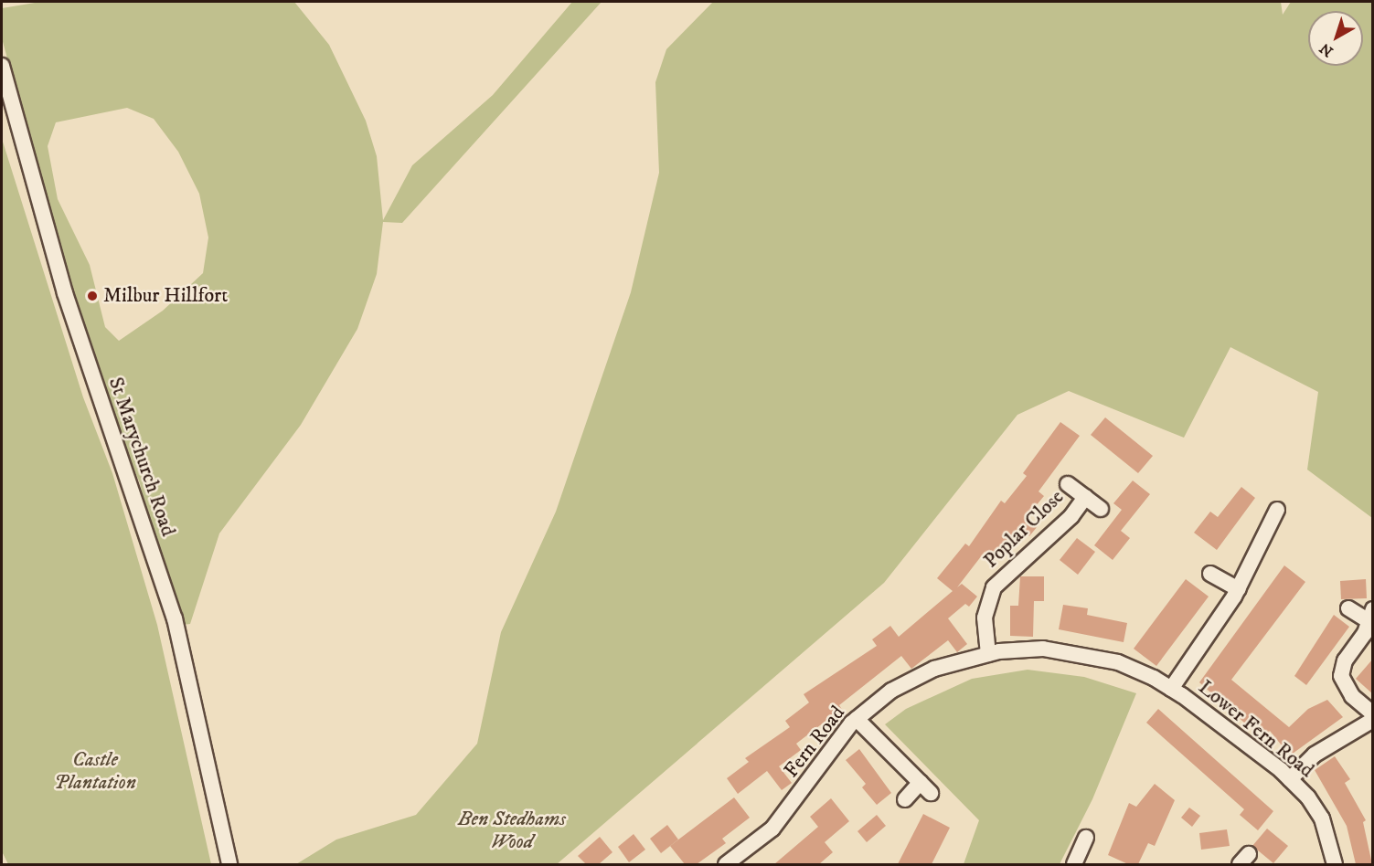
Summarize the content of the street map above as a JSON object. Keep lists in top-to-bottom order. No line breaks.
{"streets":{"street":["St Marychurch Road","Poplar Close","Lower Fern Road","Fern Road"]},"crossings":[["Poplar Close","Fern Road"],["Lower Fern Road","Fern Road"]],"parks":["Castle Plantation","Ben Stedhams Wood"],"places":["Milbur Hillfort"],"north":"bottom left"}
